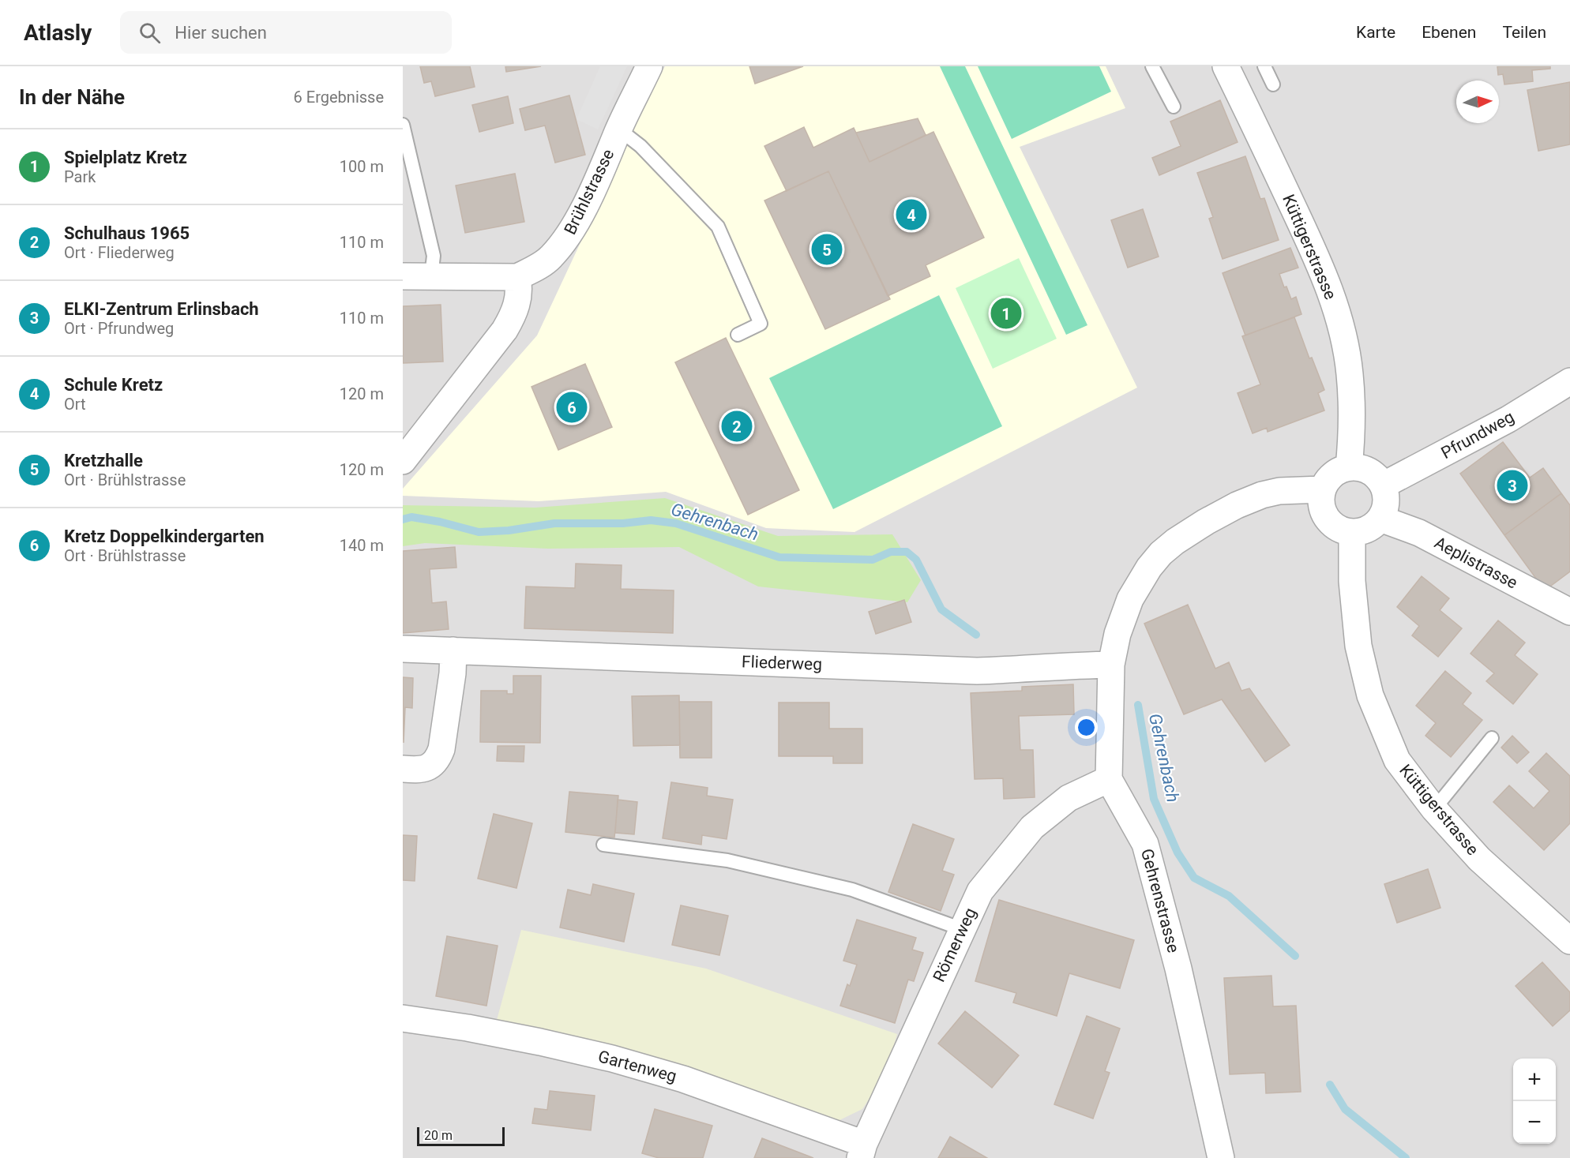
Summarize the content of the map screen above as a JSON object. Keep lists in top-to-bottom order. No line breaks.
{"streets":{"street":["Brühlstrasse","Küttigerstrasse","Pfrundweg","Aeplistrasse","Fliederweg","Gehrenstrasse","Römerweg","Gartenweg"]},"crossings":[["Küttigerstrasse","Pfrundweg"],["Küttigerstrasse","Aeplistrasse"],["Pfrundweg","Aeplistrasse"],["Gehrenstrasse","Römerweg"],["Römerweg","Gartenweg"]],"water":["Gehrenbach"],"scale_bar":"20 m","north":"right","page":{"header":"Atlasly","search":"Hier suchen","nav":["Karte","Ebenen","Teilen"],"heading":["In der Nähe","6 Ergebnisse"],"list":[{"mark":"1","name":"Spielplatz Kretz","note":"Park","value":"100 m"},{"mark":"2","name":"Schulhaus 1965","note":"Ort · Fliederweg","value":"110 m"},{"mark":"3","name":"ELKI-Zentrum Erlinsbach","note":"Ort · Pfrundweg","value":"110 m"},{"mark":"4","name":"Schule Kretz","note":"Ort","value":"120 m"},{"mark":"5","name":"Kretzhalle","note":"Ort · Brühlstrasse","value":"120 m"},{"mark":"6","name":"Kretz Doppelkindergarten","note":"Ort · Brühlstrasse","value":"140 m"}],"pins":["4","5","1","6","2","3"],"map_buttons":["+","−"],"scale":"20 m"}}
